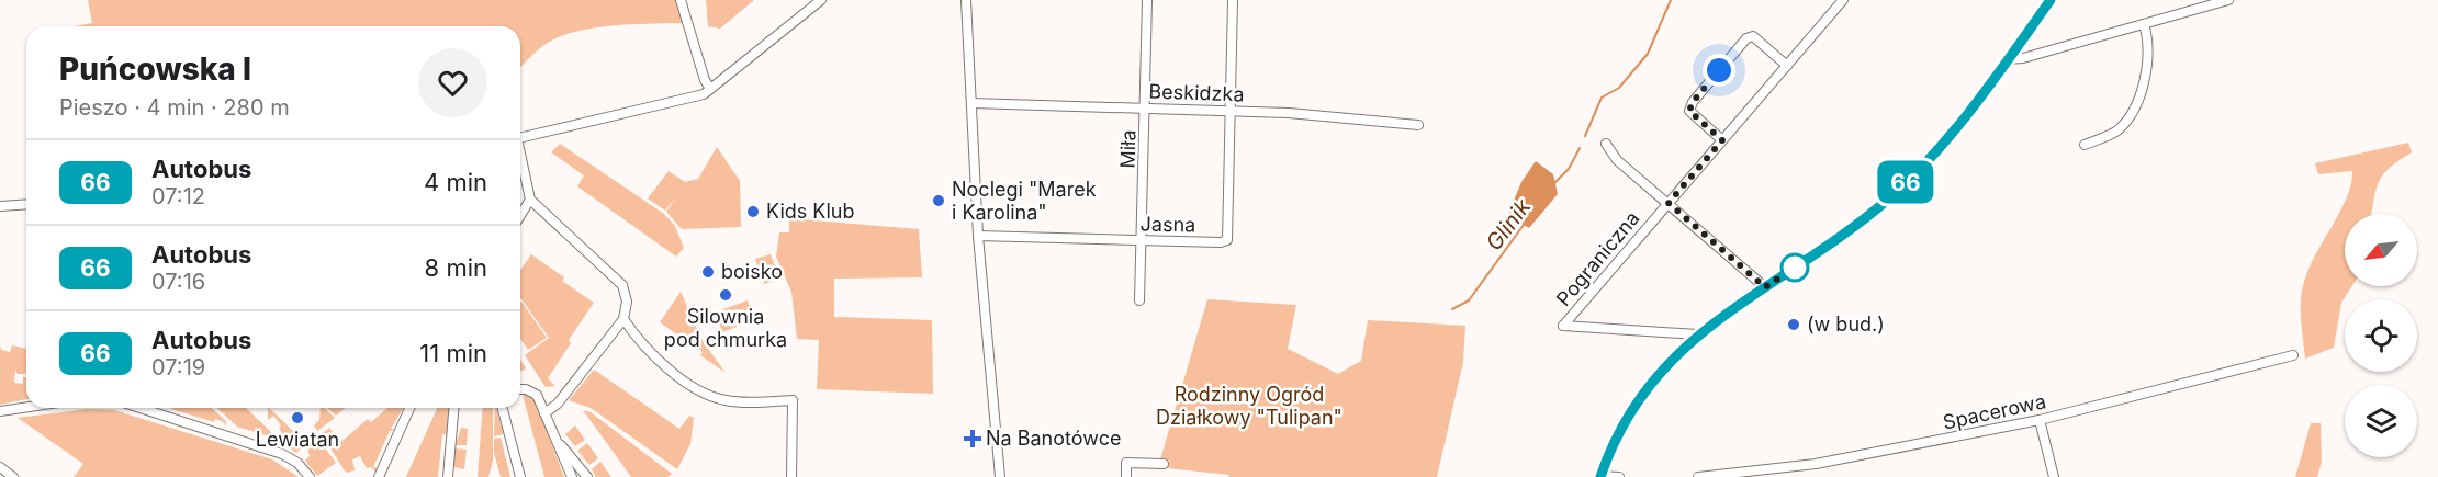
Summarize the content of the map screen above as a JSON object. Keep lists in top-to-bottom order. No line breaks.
{"streets":{"street":["Beskidzka","Miła","Jasna","Pograniczna","Spacerowa"]},"crossings":[["Beskidzka","Miła"],["Beskidzka","Jasna"],["Miła","Jasna"]],"water":["Glinik"],"parks":["Rodzinny Ogród Działkowy \"Tulipan\""],"places":{"other":["Noclegi \"Marek i Karolina\"","Kids Klub","boisko","Silownia pod chmurka","(w bud.)","Lewiatan"],"health":["Na Banotówce"]},"lines":["bus line 66"],"north":"bottom left","page":{"on_map":"66","heading":["Puńcowska I","Pieszo · 4 min · 280 m"],"list":[{"mark":"66","name":"Autobus","note":"07:12","value":"4 min"},{"mark":"66","name":"Autobus","note":"07:16","value":"8 min"},{"mark":"66","name":"Autobus","note":"07:19","value":"11 min"}]}}
